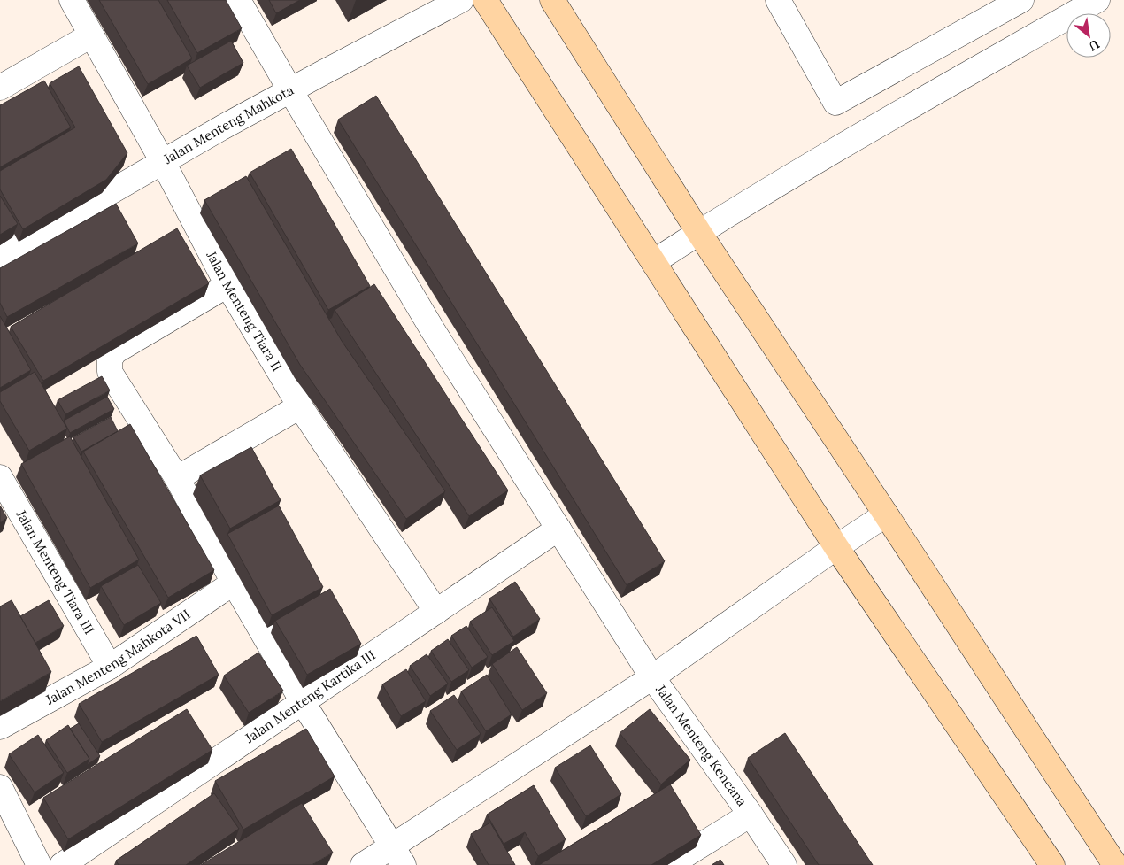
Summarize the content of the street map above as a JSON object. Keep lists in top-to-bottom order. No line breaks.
{"streets":{"street":["Jalan Menteng Mahkota","Jalan Menteng Tiara II","Jalan Menteng Tiara III","Jalan Menteng Mahkota VII","Jalan Menteng Kartika III","Jalan Menteng Kencana"]},"crossings":[["Jalan Menteng Mahkota","Jalan Menteng Tiara II"],["Jalan Menteng Mahkota","Jalan Menteng Kencana"],["Jalan Menteng Tiara II","Jalan Menteng Kartika III"],["Jalan Menteng Tiara III","Jalan Menteng Mahkota VII"],["Jalan Menteng Kartika III","Jalan Menteng Kencana"]],"north":"bottom right"}
